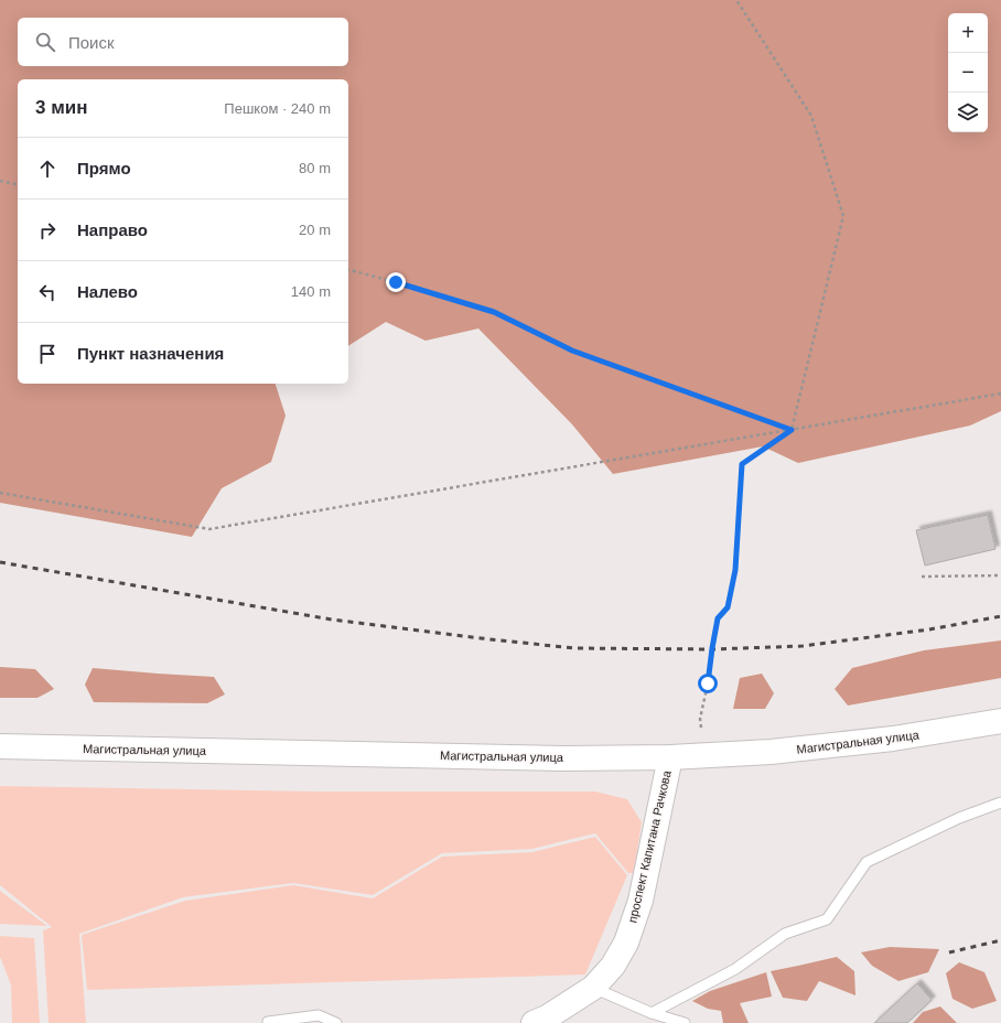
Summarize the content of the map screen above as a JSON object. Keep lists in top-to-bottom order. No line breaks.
{"streets":{"main road":["Магистральная улица","проспект Капитана Рачкова"]},"crossings":[["Магистральная улица","проспект Капитана Рачкова"]],"page":{"map_buttons":["+","−"],"search":"Поиск","heading":["3 мин","Пешком · 240 m"],"list":[["Прямо","80 m"],["Направо","20 m"],["Налево","140 m"],"Пункт назначения"]}}
